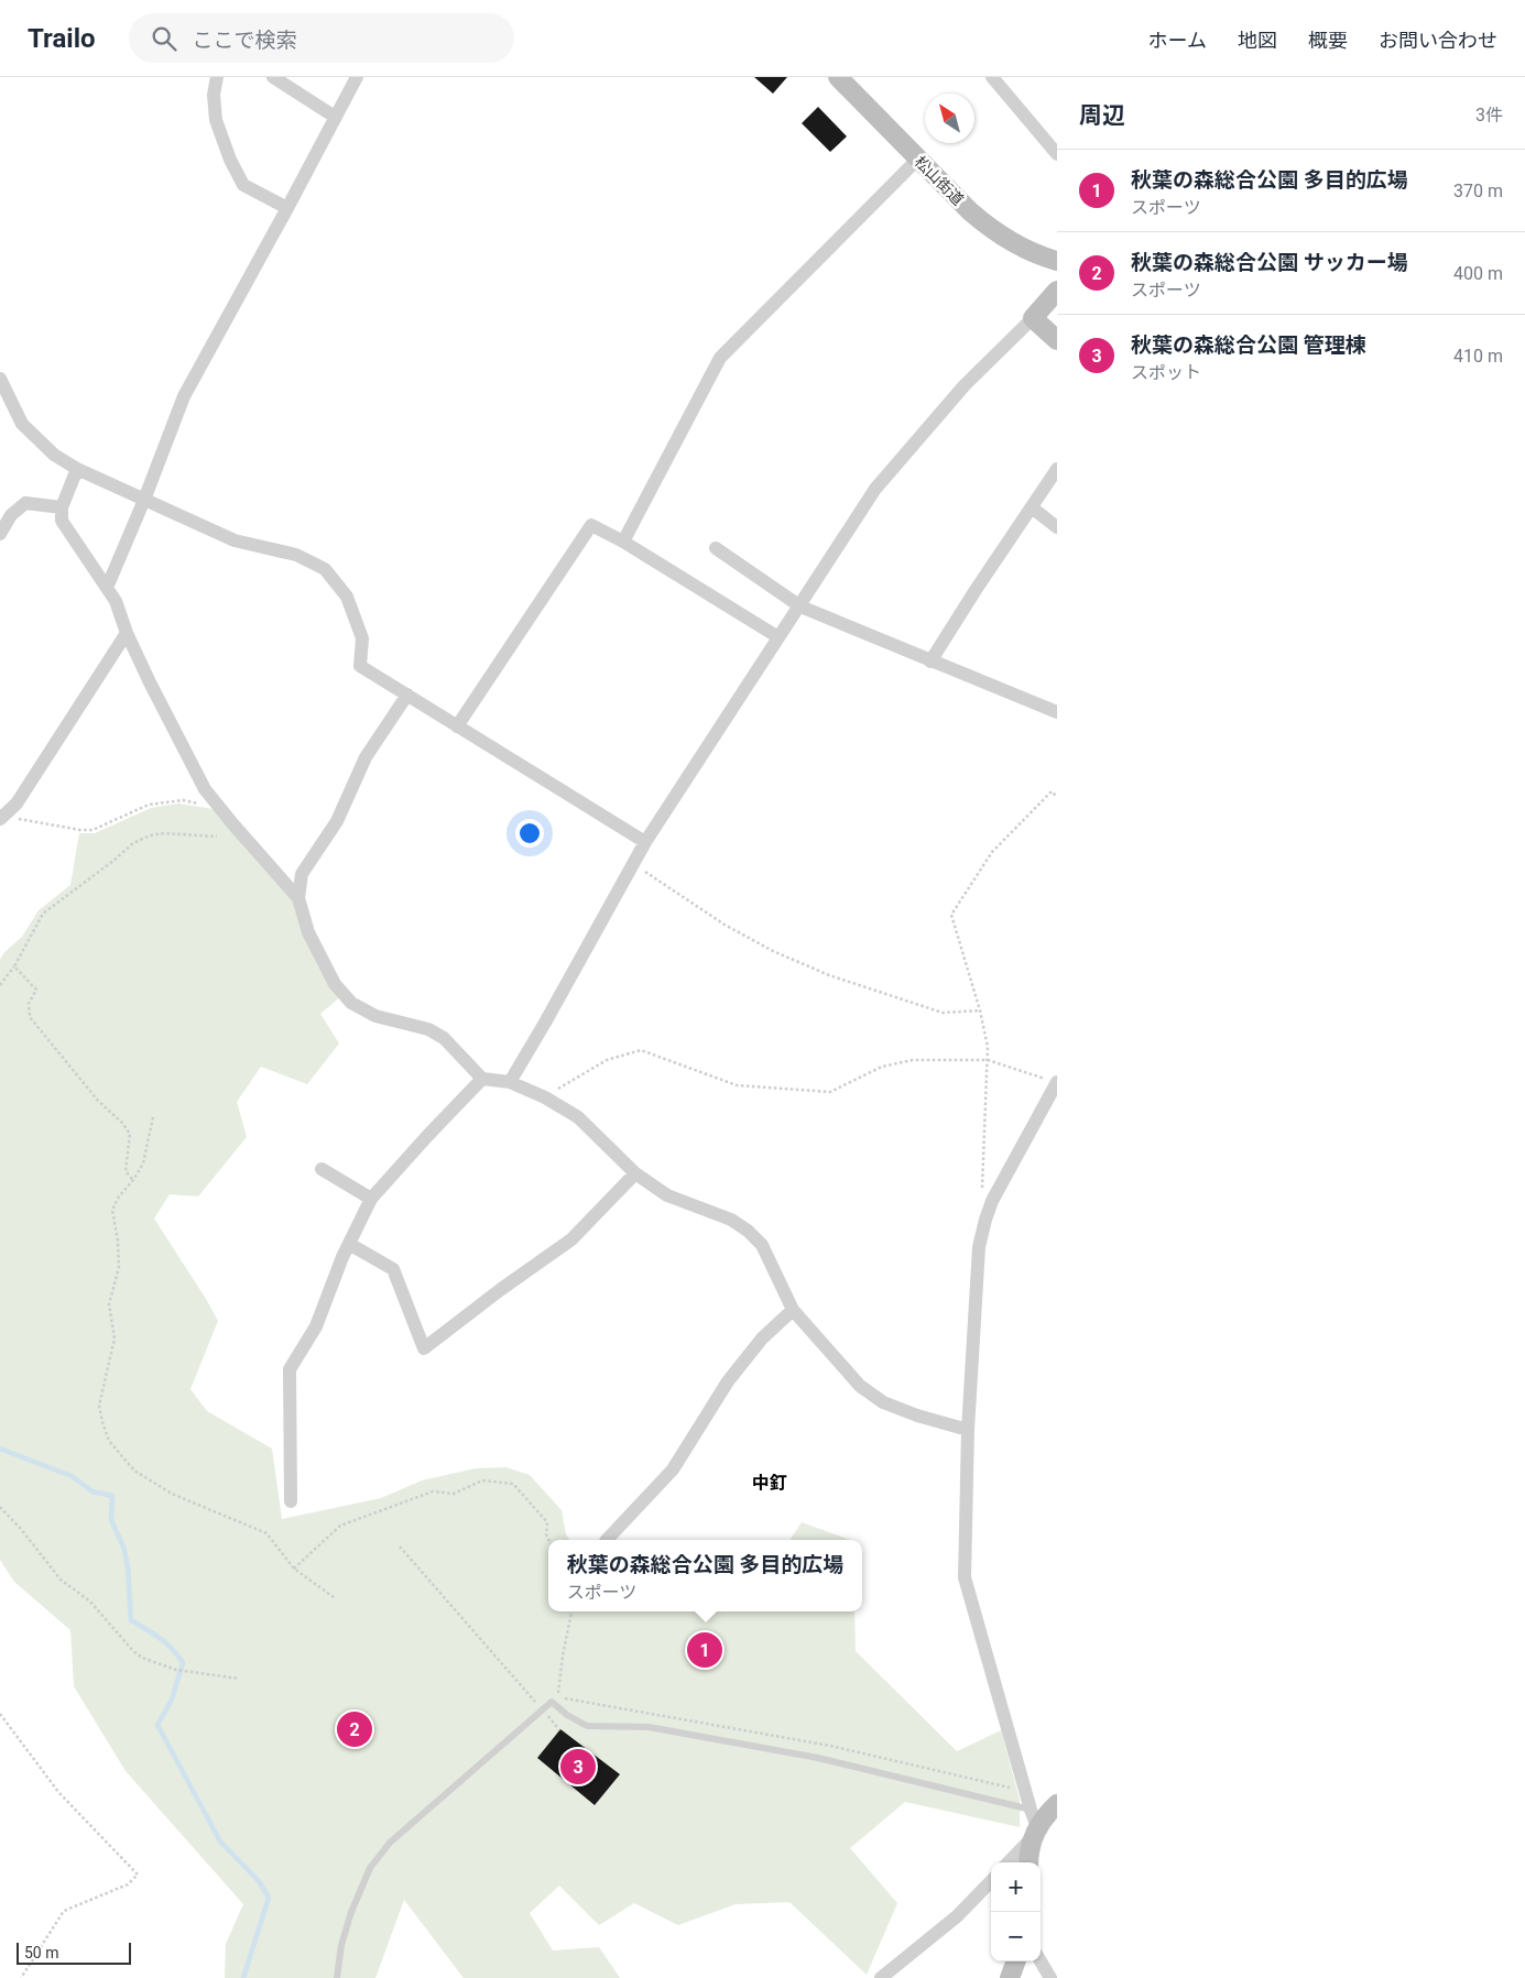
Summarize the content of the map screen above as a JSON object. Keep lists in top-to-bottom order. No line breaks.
{"streets":{"main road":["松山街道"]},"districts":["中釘"],"scale_bar":"50 m","north":"top left","page":{"header":"Trailo","search":"ここで検索","nav":["ホーム","地図","概要","お問い合わせ"],"heading":["周辺","3件"],"list":[{"mark":"1","name":"秋葉の森総合公園 多目的広場","note":"スポーツ","value":"370 m"},{"mark":"2","name":"秋葉の森総合公園 サッカー場","note":"スポーツ","value":"400 m"},{"mark":"3","name":"秋葉の森総合公園 管理棟","note":"スポット","value":"410 m"}],"popup":["秋葉の森総合公園 多目的広場","スポーツ"],"pins":["1","2","3"],"map_buttons":["+","−"],"scale":"50 m"}}
